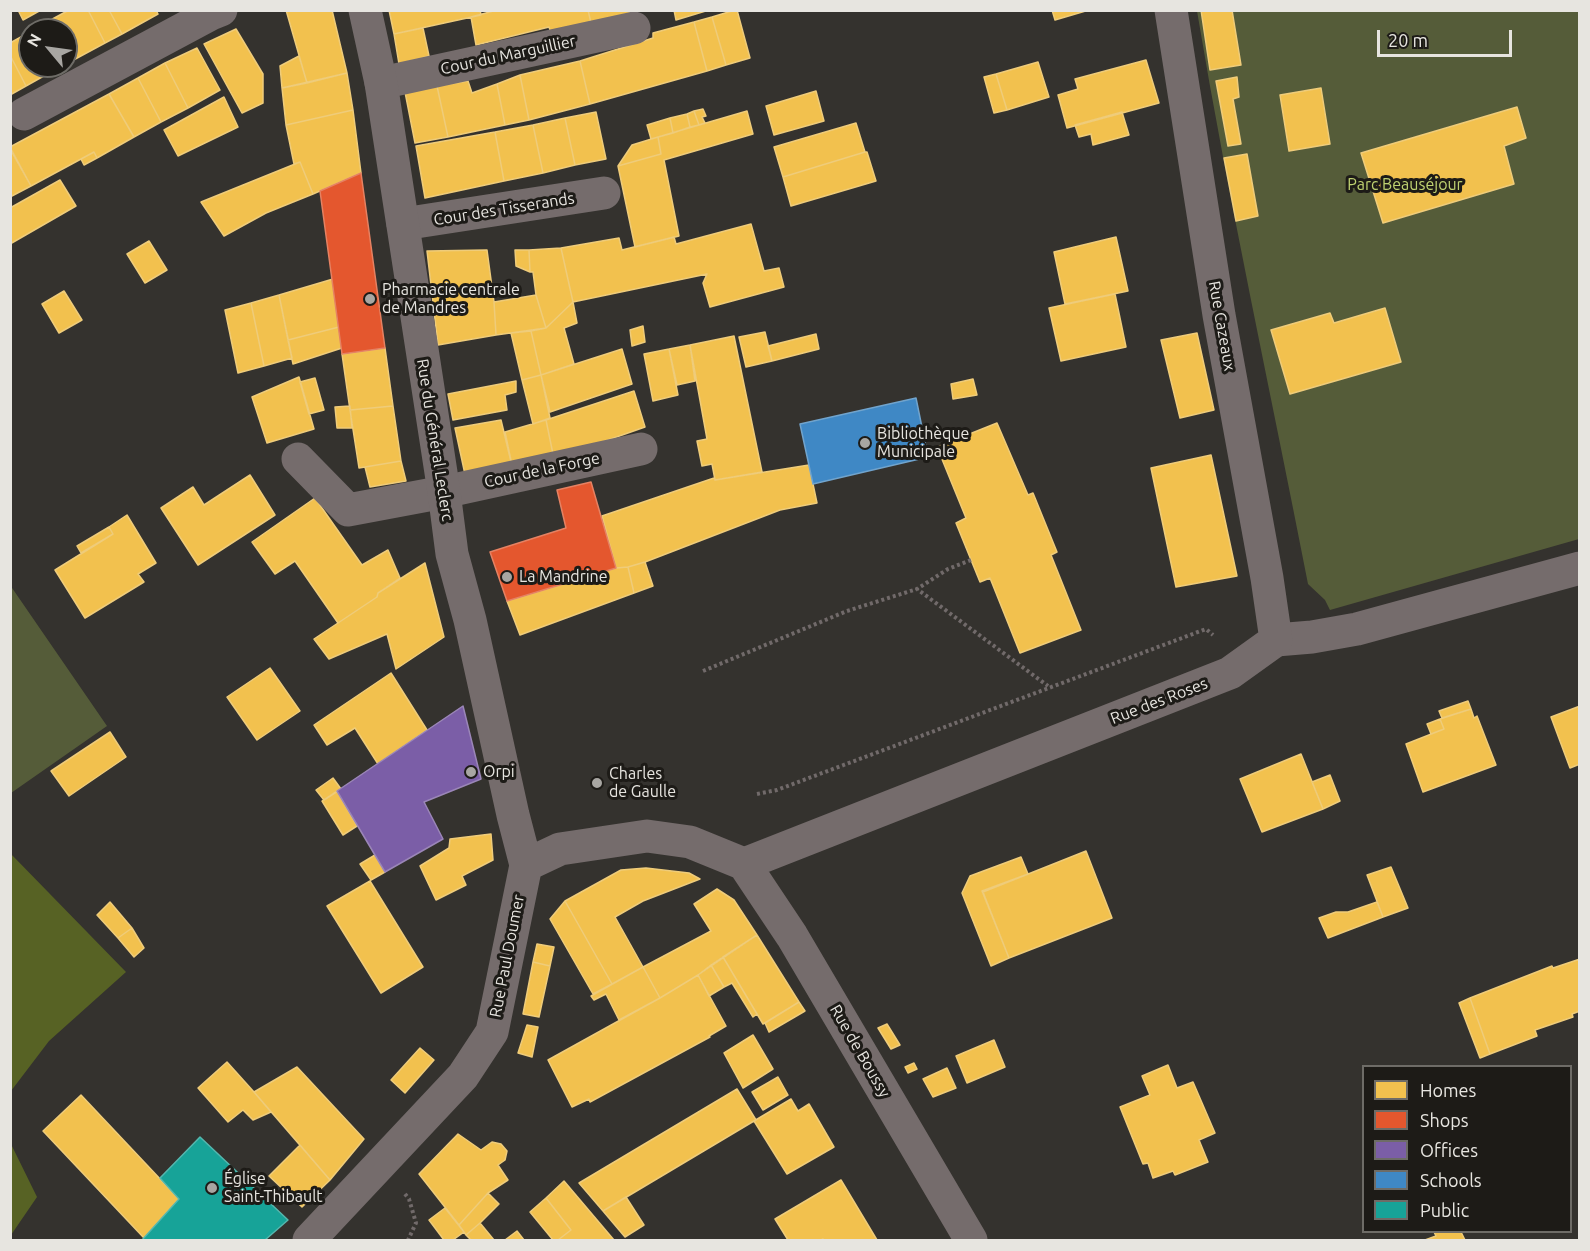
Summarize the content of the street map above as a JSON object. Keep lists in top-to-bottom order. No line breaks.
{"streets":{"street":["Cour du Marguillier","Cour des Tisserands","Rue Cazeaux","Rue du Général Leclerc","Cour de la Forge","Rue des Roses","Rue Paul Doumer","Rue de Boussy"]},"crossings":[["Cour du Marguillier","Rue du Général Leclerc"],["Cour des Tisserands","Rue du Général Leclerc"],["Rue Cazeaux","Rue des Roses"],["Rue du Général Leclerc","Cour de la Forge"],["Rue du Général Leclerc","Rue Paul Doumer"],["Rue des Roses","Rue de Boussy"]],"parks":["Parc Beauséjour"],"places":["Pharmacie centrale de Mandres","Bibliothèque Municipale","La Mandrine","Orpi","Charles de Gaulle","Église Saint-Thibault"],"legend":["Homes","Shops","Offices","Schools","Public"],"scale_bar":"20 m","north":"top left"}
